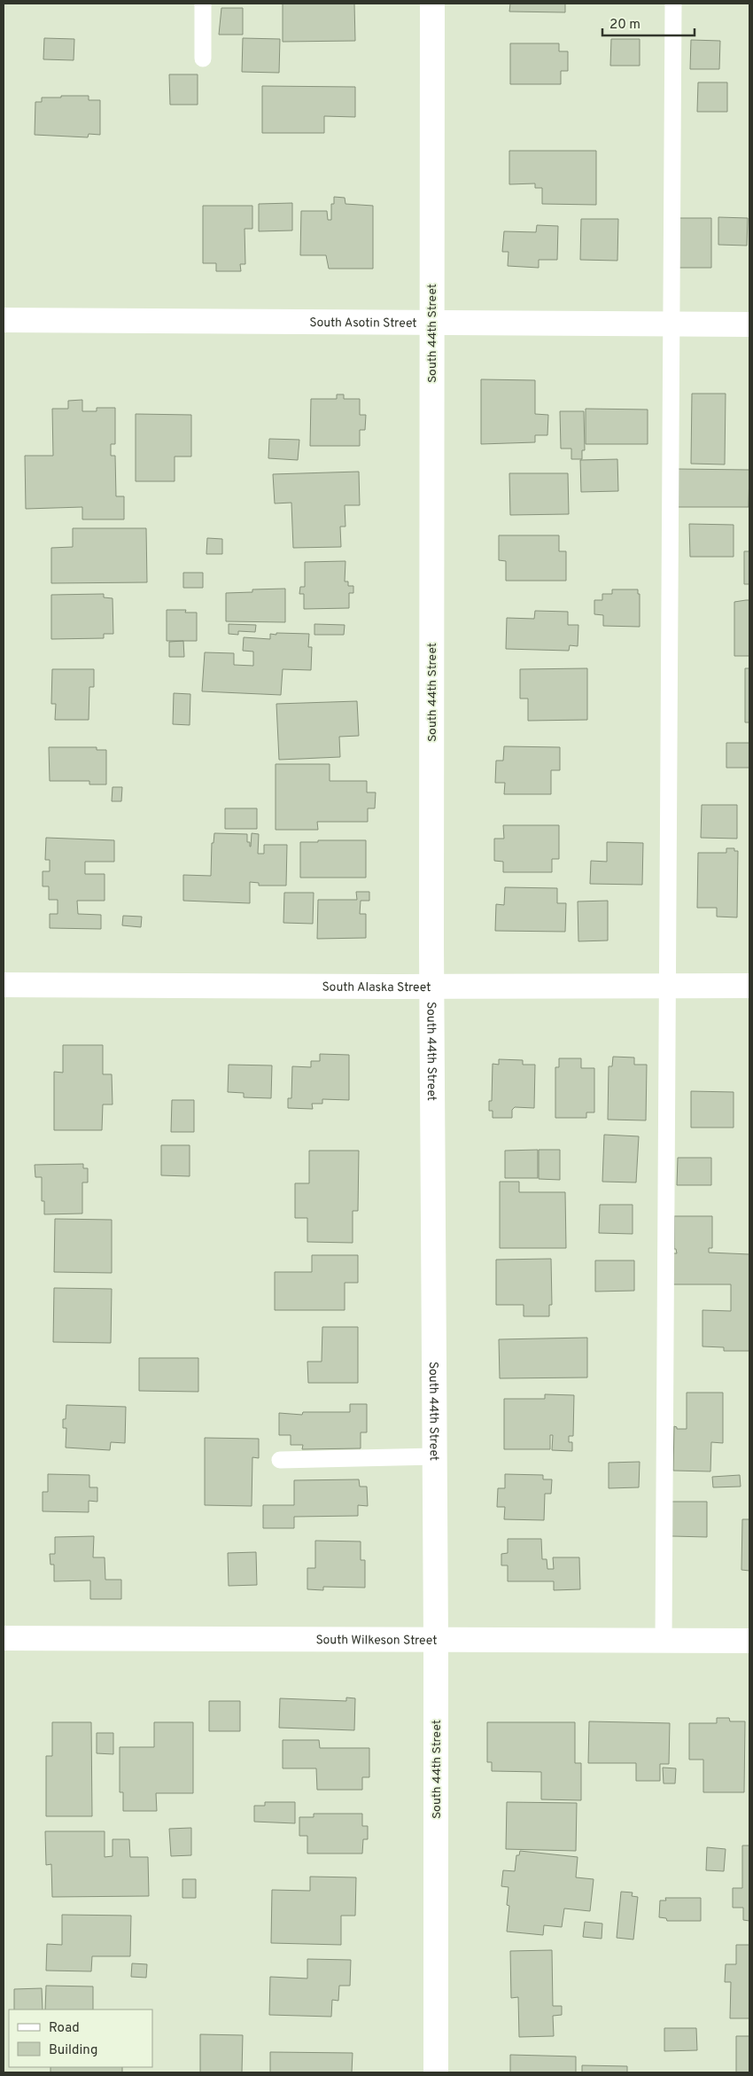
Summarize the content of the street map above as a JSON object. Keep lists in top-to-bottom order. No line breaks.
{"streets":{"street":["South Asotin Street","South 44th Street","South Alaska Street","South Wilkeson Street"]},"crossings":[["South Asotin Street","South 44th Street"],["South 44th Street","South Alaska Street"],["South 44th Street","South Wilkeson Street"]],"legend":["Road","Building"],"scale_bar":"20 m"}
